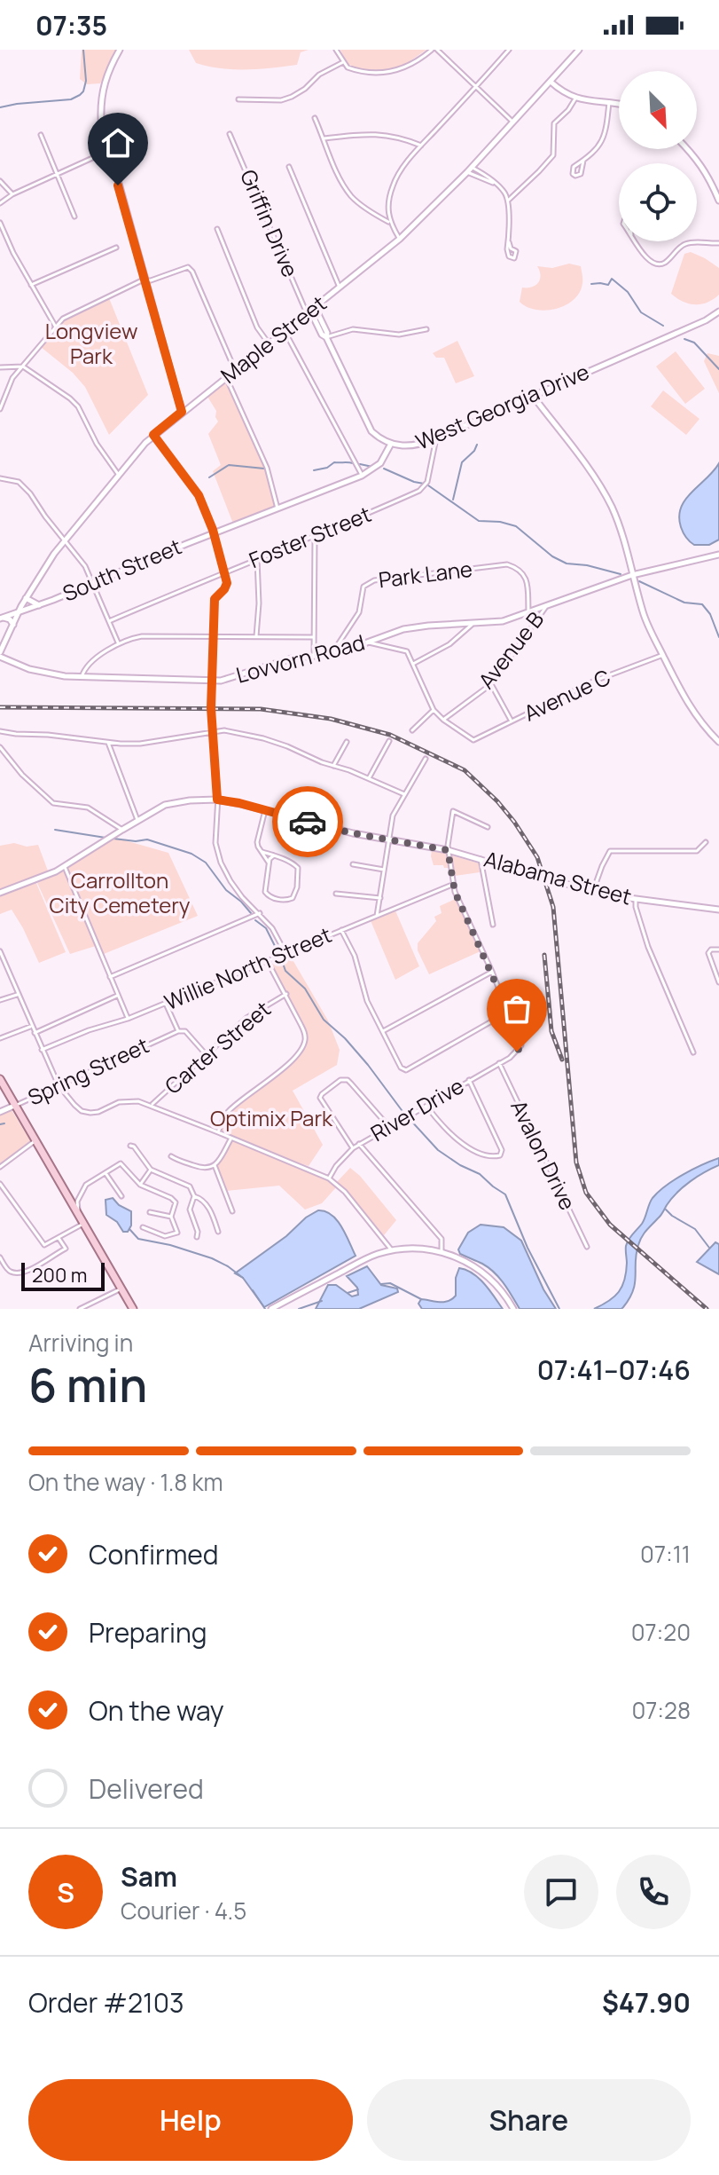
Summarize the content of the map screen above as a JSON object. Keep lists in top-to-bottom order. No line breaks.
{"streets":{"street":["Griffin Drive","Maple Street","West Georgia Drive","Foster Street","South Street","Park Lane","Avenue B","Lovvorn Road","Avenue C","Alabama Street","Willie North Street","Carter Street","Spring Street","River Drive","Avalon Drive"]},"crossings":[["Griffin Drive","Maple Street"],["Griffin Drive","West Georgia Drive"],["Maple Street","West Georgia Drive"],["Maple Street","South Street"],["Maple Street","Lovvorn Road"],["West Georgia Drive","Foster Street"],["West Georgia Drive","South Street"],["Park Lane","Lovvorn Road"],["Avenue B","Lovvorn Road"],["Avenue B","Avenue C"],["River Drive","Avalon Drive"]],"parks":["Longview Park","Carrollton City Cemetery","Optimix Park"],"scale_bar":"200 m","north":"bottom right","page":{"status":"07:35","scale":"200 m","heading":["6 min","Arriving in","07:41–07:46"],"panel":["Sam","Courier · 4.5","Order #2103","$47.90"],"bar":"On the way · 1.8 km","list":[["Confirmed","07:11"],["Preparing","07:20"],["On the way","07:28"],"Delivered"],"round":"S","buttons":["Help","Share"]}}
